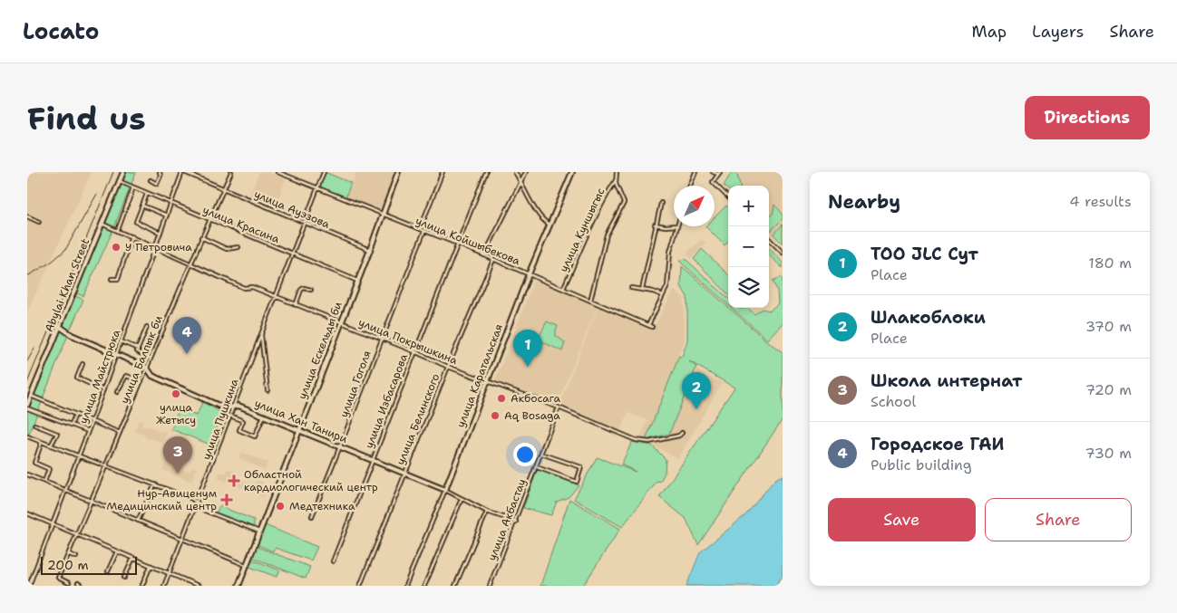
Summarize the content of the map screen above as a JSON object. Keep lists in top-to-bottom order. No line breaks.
{"streets":{"street":["улица Ауэзова","улица Красина","улица Куншыгыс","улица Койшыбекова","Abylai Khan Street","улица Покрышкина","улица Ескельды би","улица Балпык би","улица Каратальская","улица Майстрюка","улица Гоголя","улица Избасарова","улица Пушкина","улица Белинского","улица Хан Танири","улица Акбастау"]},"crossings":[["улица Ауэзова","улица Ескельды би"],["улица Ауэзова","улица Балпык би"],["улица Ауэзова","улица Майстрюка"],["улица Ауэзова","улица Пушкина"],["улица Красина","Abylai Khan Street"],["улица Красина","улица Ескельды би"],["улица Красина","улица Балпык би"],["улица Красина","улица Майстрюка"],["улица Красина","улица Пушкина"],["улица Куншыгыс","улица Койшыбекова"],["улица Койшыбекова","улица Ескельды би"],["улица Койшыбекова","улица Каратальская"],["улица Койшыбекова","улица Гоголя"],["улица Койшыбекова","улица Избасарова"],["улица Койшыбекова","улица Пушкина"],["улица Койшыбекова","улица Белинского"],["Abylai Khan Street","улица Покрышкина"],["Abylai Khan Street","улица Хан Танири"],["улица Покрышкина","улица Ескельды би"],["улица Покрышкина","улица Балпык би"],["улица Покрышкина","улица Каратальская"],["улица Покрышкина","улица Майстрюка"],["улица Покрышкина","улица Гоголя"],["улица Покрышкина","улица Избасарова"],["улица Покрышкина","улица Пушкина"],["улица Покрышкина","улица Белинского"],["улица Покрышкина","улица Акбастау"],["улица Ескельды би","улица Хан Танири"],["улица Балпык би","улица Хан Танири"],["улица Каратальская","улица Хан Танири"],["улица Майстрюка","улица Хан Танири"],["улица Гоголя","улица Хан Танири"],["улица Избасарова","улица Хан Танири"],["улица Пушкина","улица Хан Танири"],["улица Белинского","улица Хан Танири"],["улица Хан Танири","улица Акбастау"]],"places":{"other":["У Петровича","улица Жетысу","Акбосага","Aq Bosaga","Медтехника"],"health":["Областной кардиологический центр","Нур-Авиценум Медицинский центр"]},"scale_bar":"200 m","north":"top right","page":{"header":"Locato","nav":["Map","Layers","Share"],"buttons":["Directions",["Save","Share"]],"title":"Find us","heading":["Nearby","4 results"],"map_buttons":["+","−"],"list":[{"mark":"1","name":"ТОО JLC Сут","note":"Place","value":"180 m"},{"mark":"2","name":"Шлакоблоки","note":"Place","value":"370 m"},{"mark":"3","name":"Школа интернат","note":"School","value":"720 m"},{"mark":"4","name":"Городское ГАИ","note":"Public building","value":"730 m"}],"pins":["4","1","2","3"],"scale":"200 m"}}
